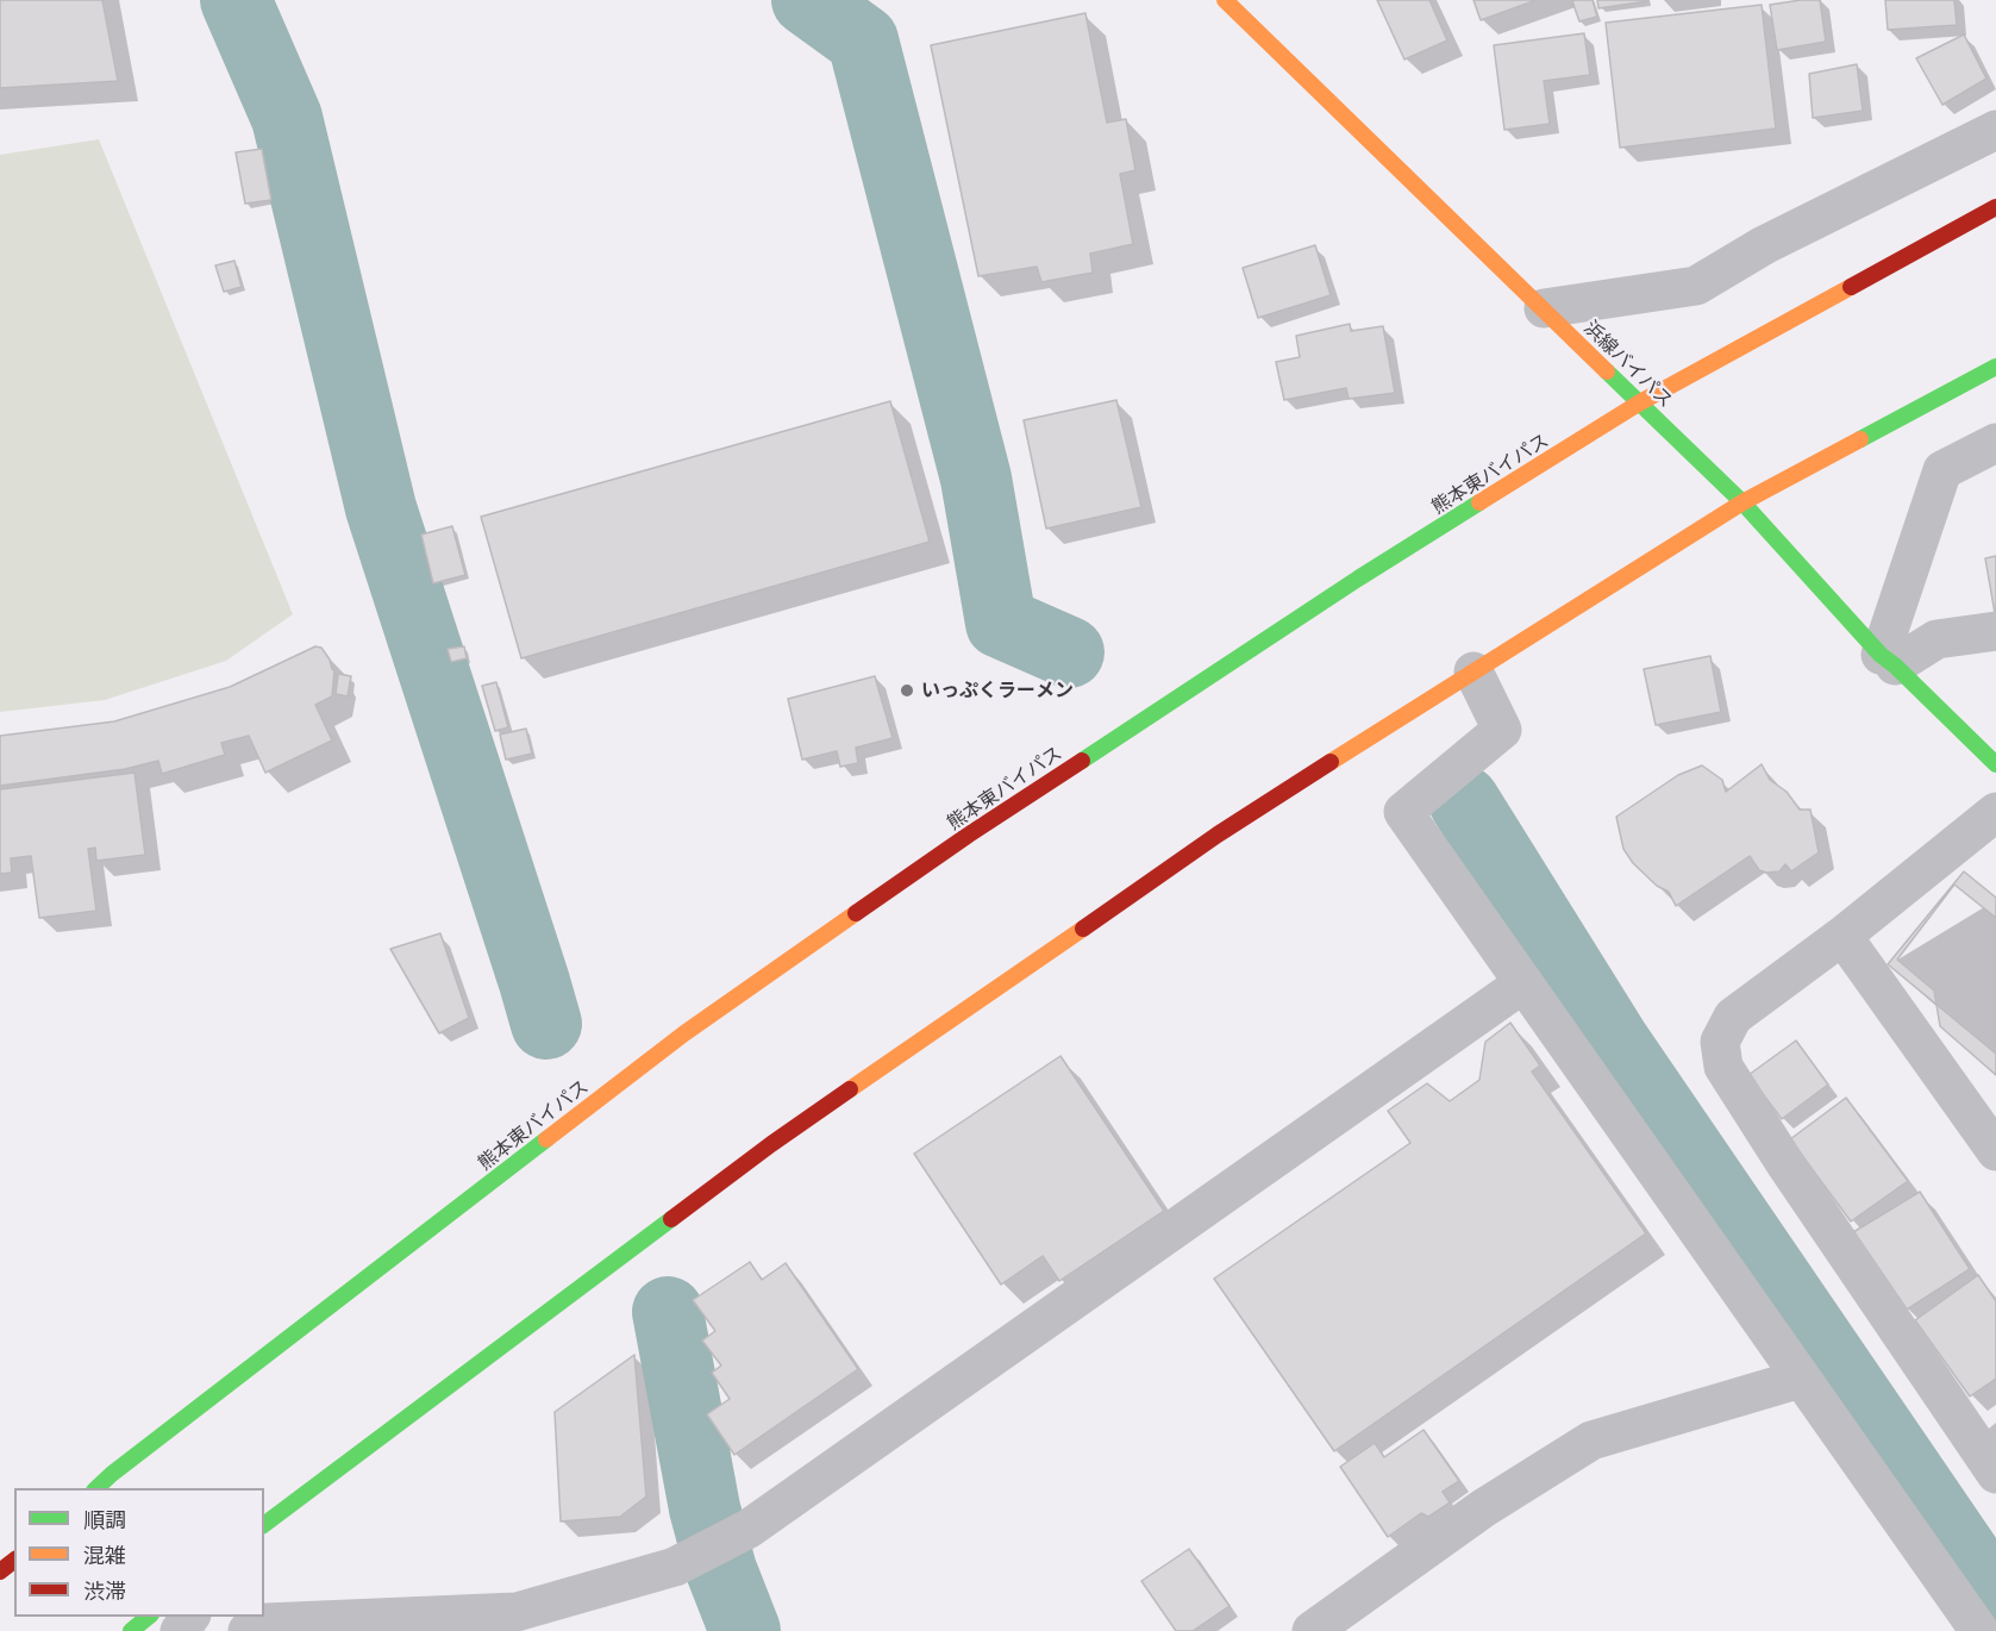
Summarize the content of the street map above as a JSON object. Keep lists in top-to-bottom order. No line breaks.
{"streets":{"highway":["浜線バイパス","熊本東バイパス"]},"crossings":[["浜線バイパス","熊本東バイパス"]],"places":["いっぷくラーメン"],"legend":["順調","混雑","渋滞"]}
